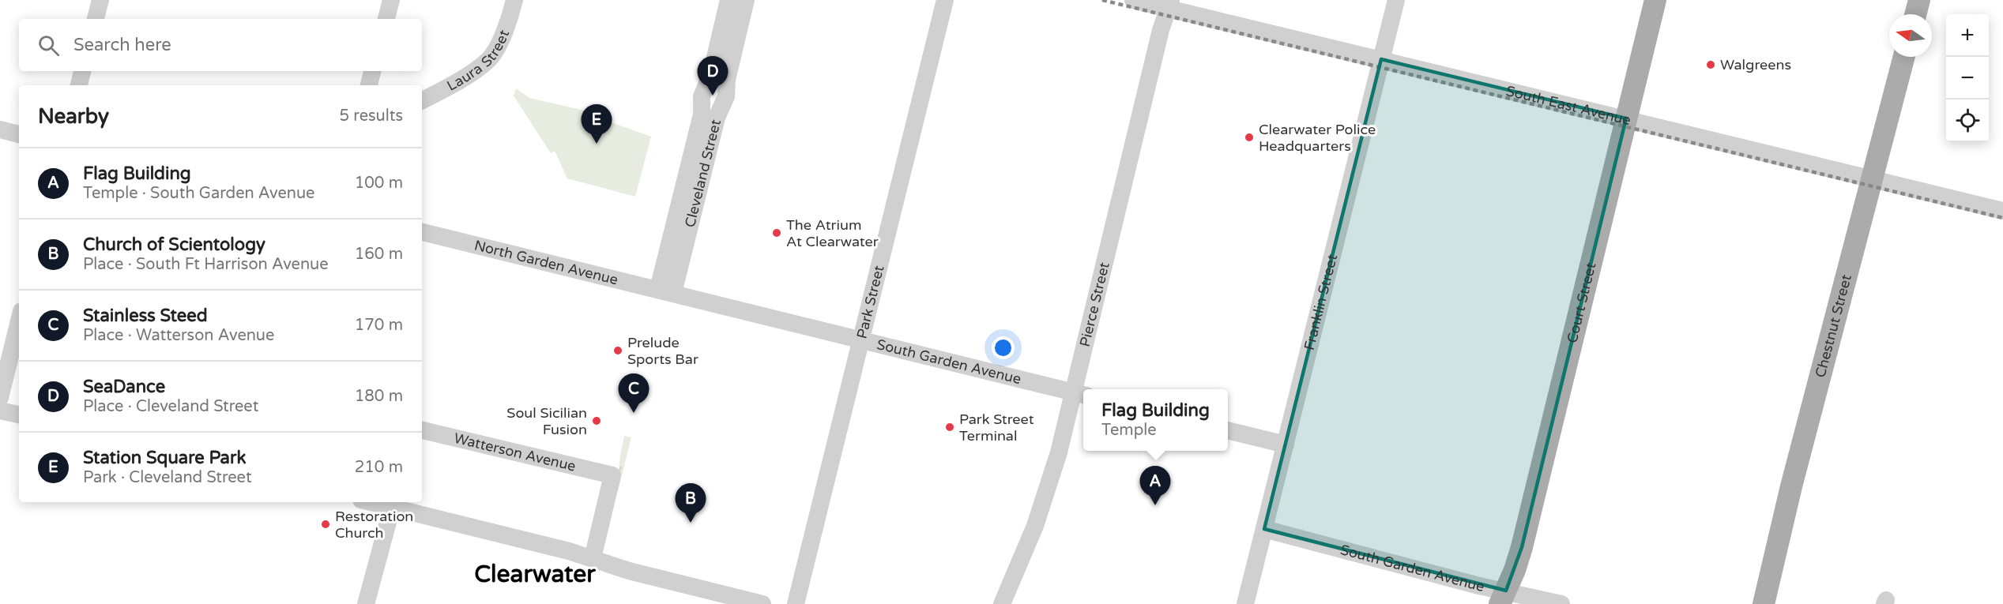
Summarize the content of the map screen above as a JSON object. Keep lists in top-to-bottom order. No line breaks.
{"streets":{"main road":["Court Street","Chestnut Street"],"street":["Laura Street","South East Avenue","Cleveland Street","North Garden Avenue","Park Street","Franklin Street","Pierce Street","South Garden Avenue","Watterson Avenue"]},"crossings":[["South East Avenue","Franklin Street"],["South East Avenue","Court Street"],["South East Avenue","Pierce Street"],["South East Avenue","Chestnut Street"],["Cleveland Street","North Garden Avenue"],["Cleveland Street","South Garden Avenue"],["North Garden Avenue","South Garden Avenue"],["Park Street","South Garden Avenue"],["Franklin Street","South Garden Avenue"],["Court Street","South Garden Avenue"],["Pierce Street","South Garden Avenue"]],"districts":["Clearwater"],"places":["Walgreens","Clearwater Police Headquarters","The Atrium At Clearwater","Prelude Sports Bar","Soul Sicilian Fusion","Park Street Terminal","Restoration Church"],"north":"left","page":{"map_buttons":["+","−"],"search":"Search here","pins":["D","E","C","A","B"],"heading":["Nearby","5 results"],"list":[{"mark":"A","name":"Flag Building","note":"Temple · South Garden Avenue","value":"100 m"},{"mark":"B","name":"Church of Scientology","note":"Place · South Ft Harrison Avenue","value":"160 m"},{"mark":"C","name":"Stainless Steed","note":"Place · Watterson Avenue","value":"170 m"},{"mark":"D","name":"SeaDance","note":"Place · Cleveland Street","value":"180 m"},{"mark":"E","name":"Station Square Park","note":"Park · Cleveland Street","value":"210 m"}],"popup":["Flag Building","Temple"]}}
